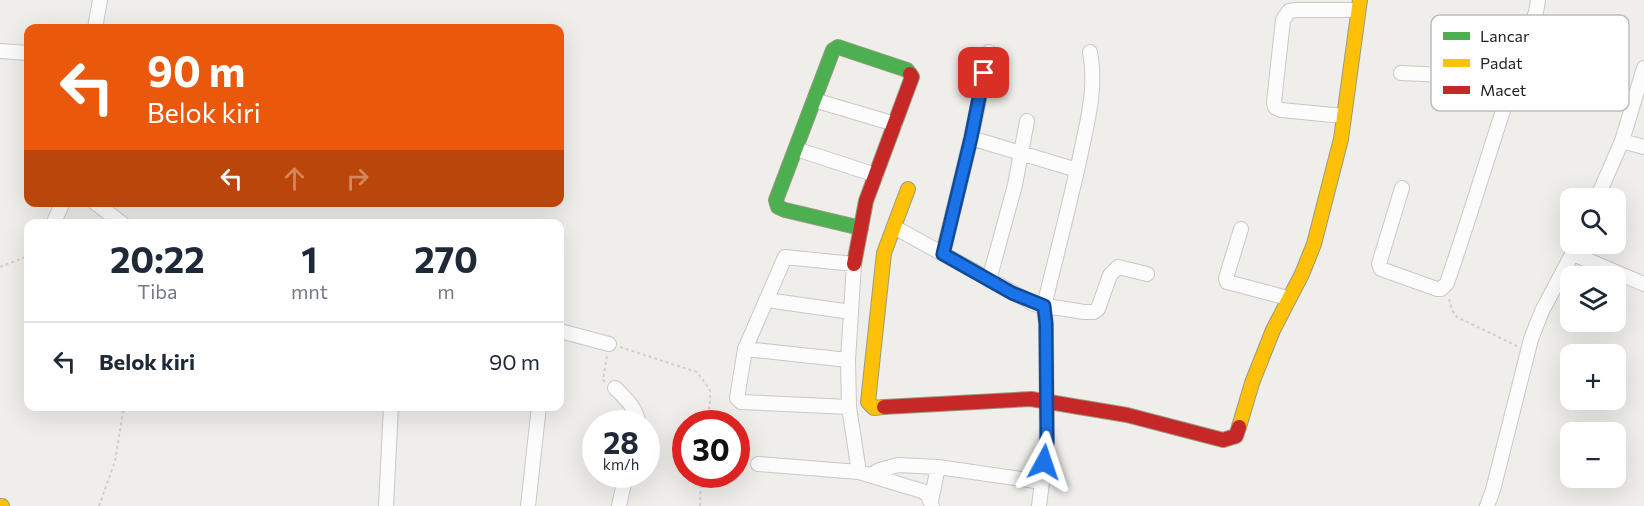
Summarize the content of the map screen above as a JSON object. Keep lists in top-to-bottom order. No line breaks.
{"legend":["Lancar","Padat","Macet"],"page":{"turn":["90 m","Belok kiri"],"map_buttons":["+","−"],"eta":["20:22","Tiba","1","mnt","270","m"],"list":[{"name":"Belok kiri","value":"90 m"}],"speed":"28 km/h","limit":"30"}}
